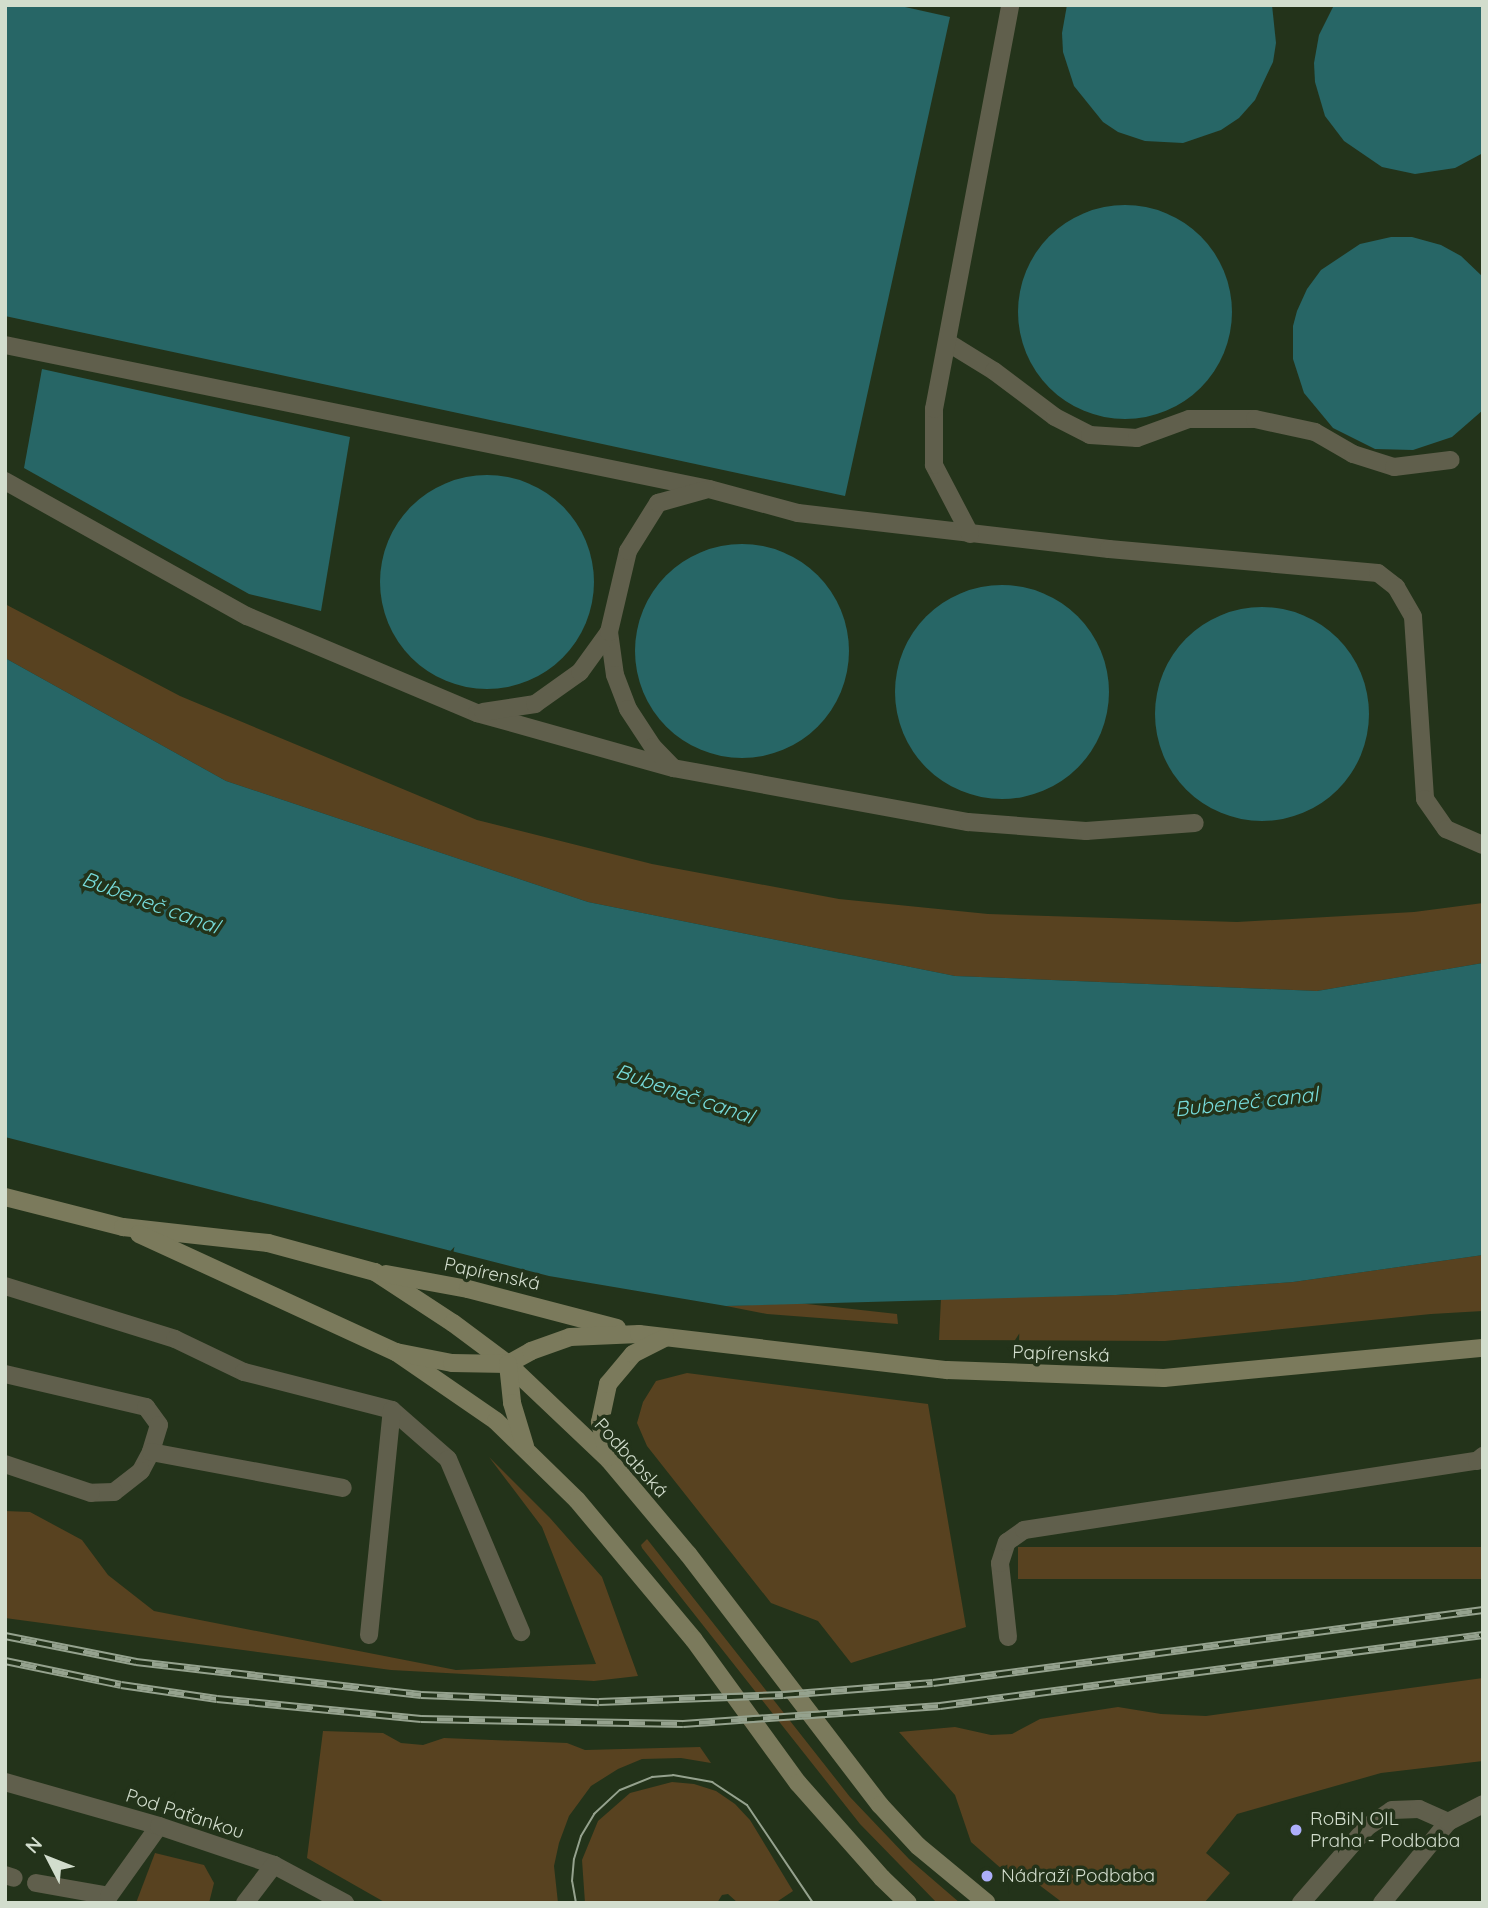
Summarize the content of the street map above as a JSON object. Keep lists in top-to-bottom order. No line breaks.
{"streets":{"main road":["Papírenská","Podbabská"],"street":["Pod Paťankou"]},"crossings":[["Papírenská","Podbabská"]],"water":["Bubeneč canal"],"places":["RoBiN OIL Praha - Podbaba","Nádraží Podbaba"],"north":"top left"}
